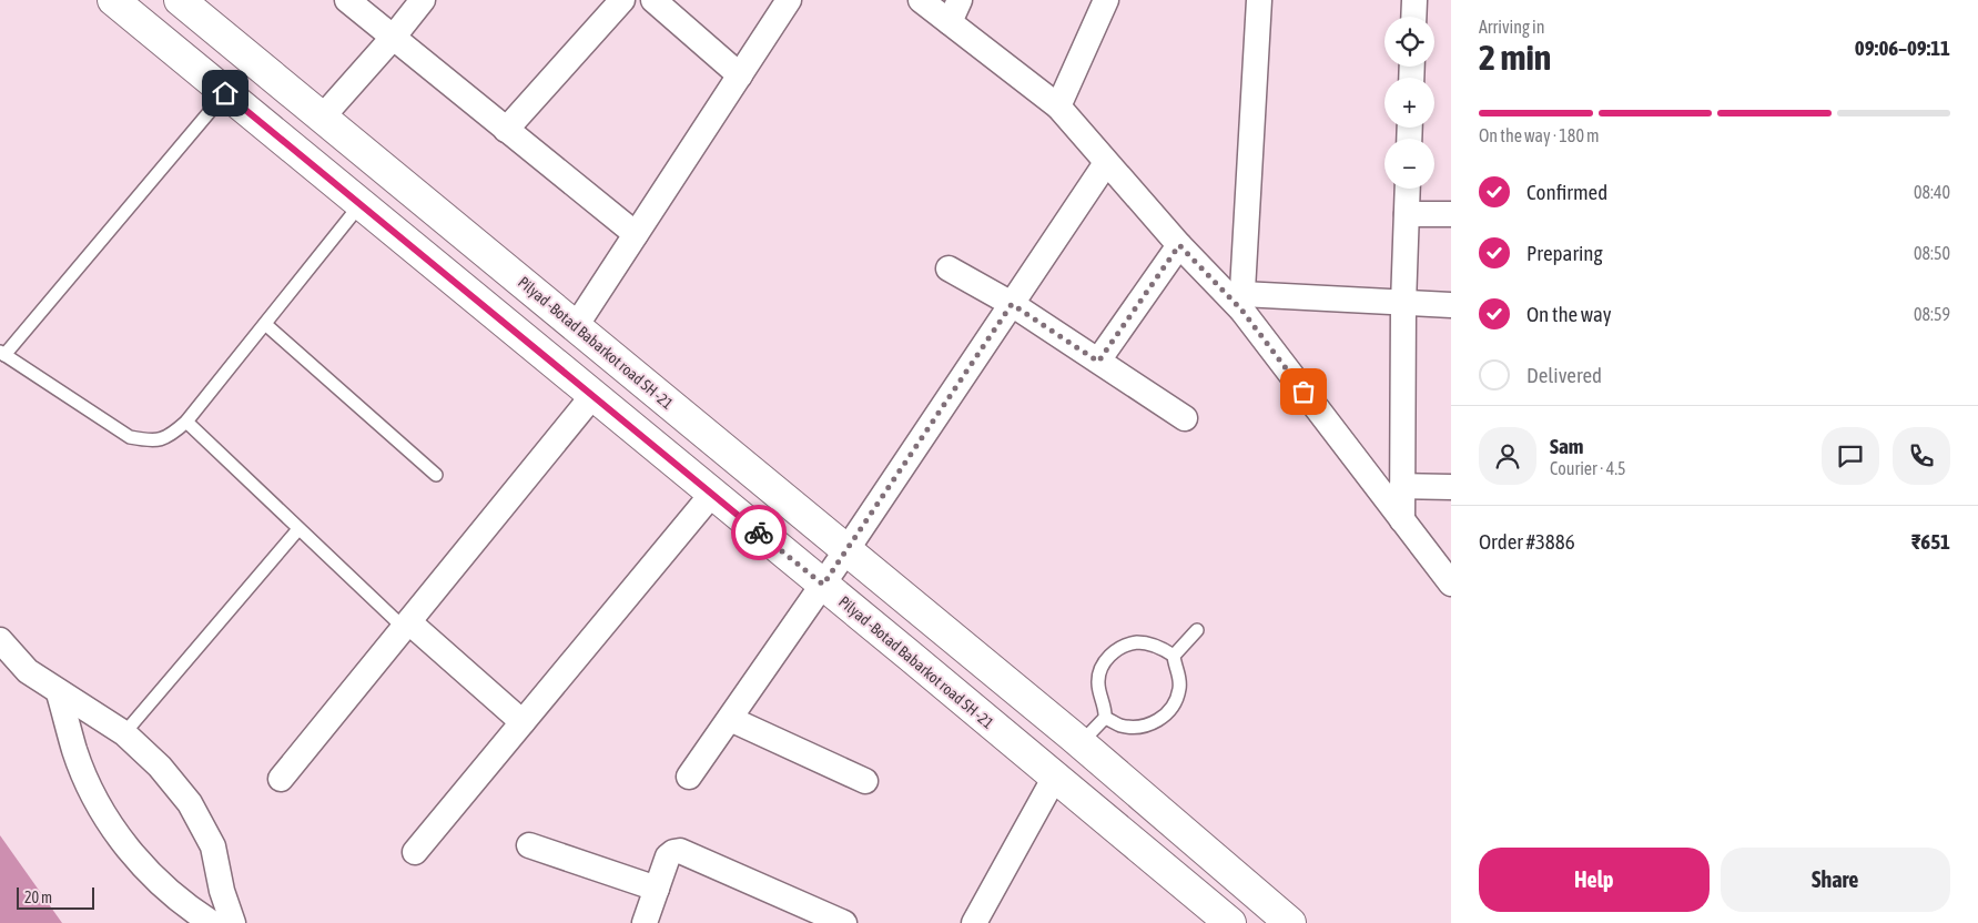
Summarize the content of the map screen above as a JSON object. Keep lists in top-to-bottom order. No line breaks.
{"streets":{"main road":["Pilyad -Botad Babarkot road SH -21"]},"scale_bar":"20 m","page":{"heading":["2 min","Arriving in","09:06–09:11"],"panel":["Sam","Courier · 4.5","Order #3886","₹651"],"map_buttons":["+","−"],"bar":"On the way · 180 m","list":[["Confirmed","08:40"],["Preparing","08:50"],["On the way","08:59"],"Delivered"],"buttons":["Help","Share"],"scale":"20 m"}}
